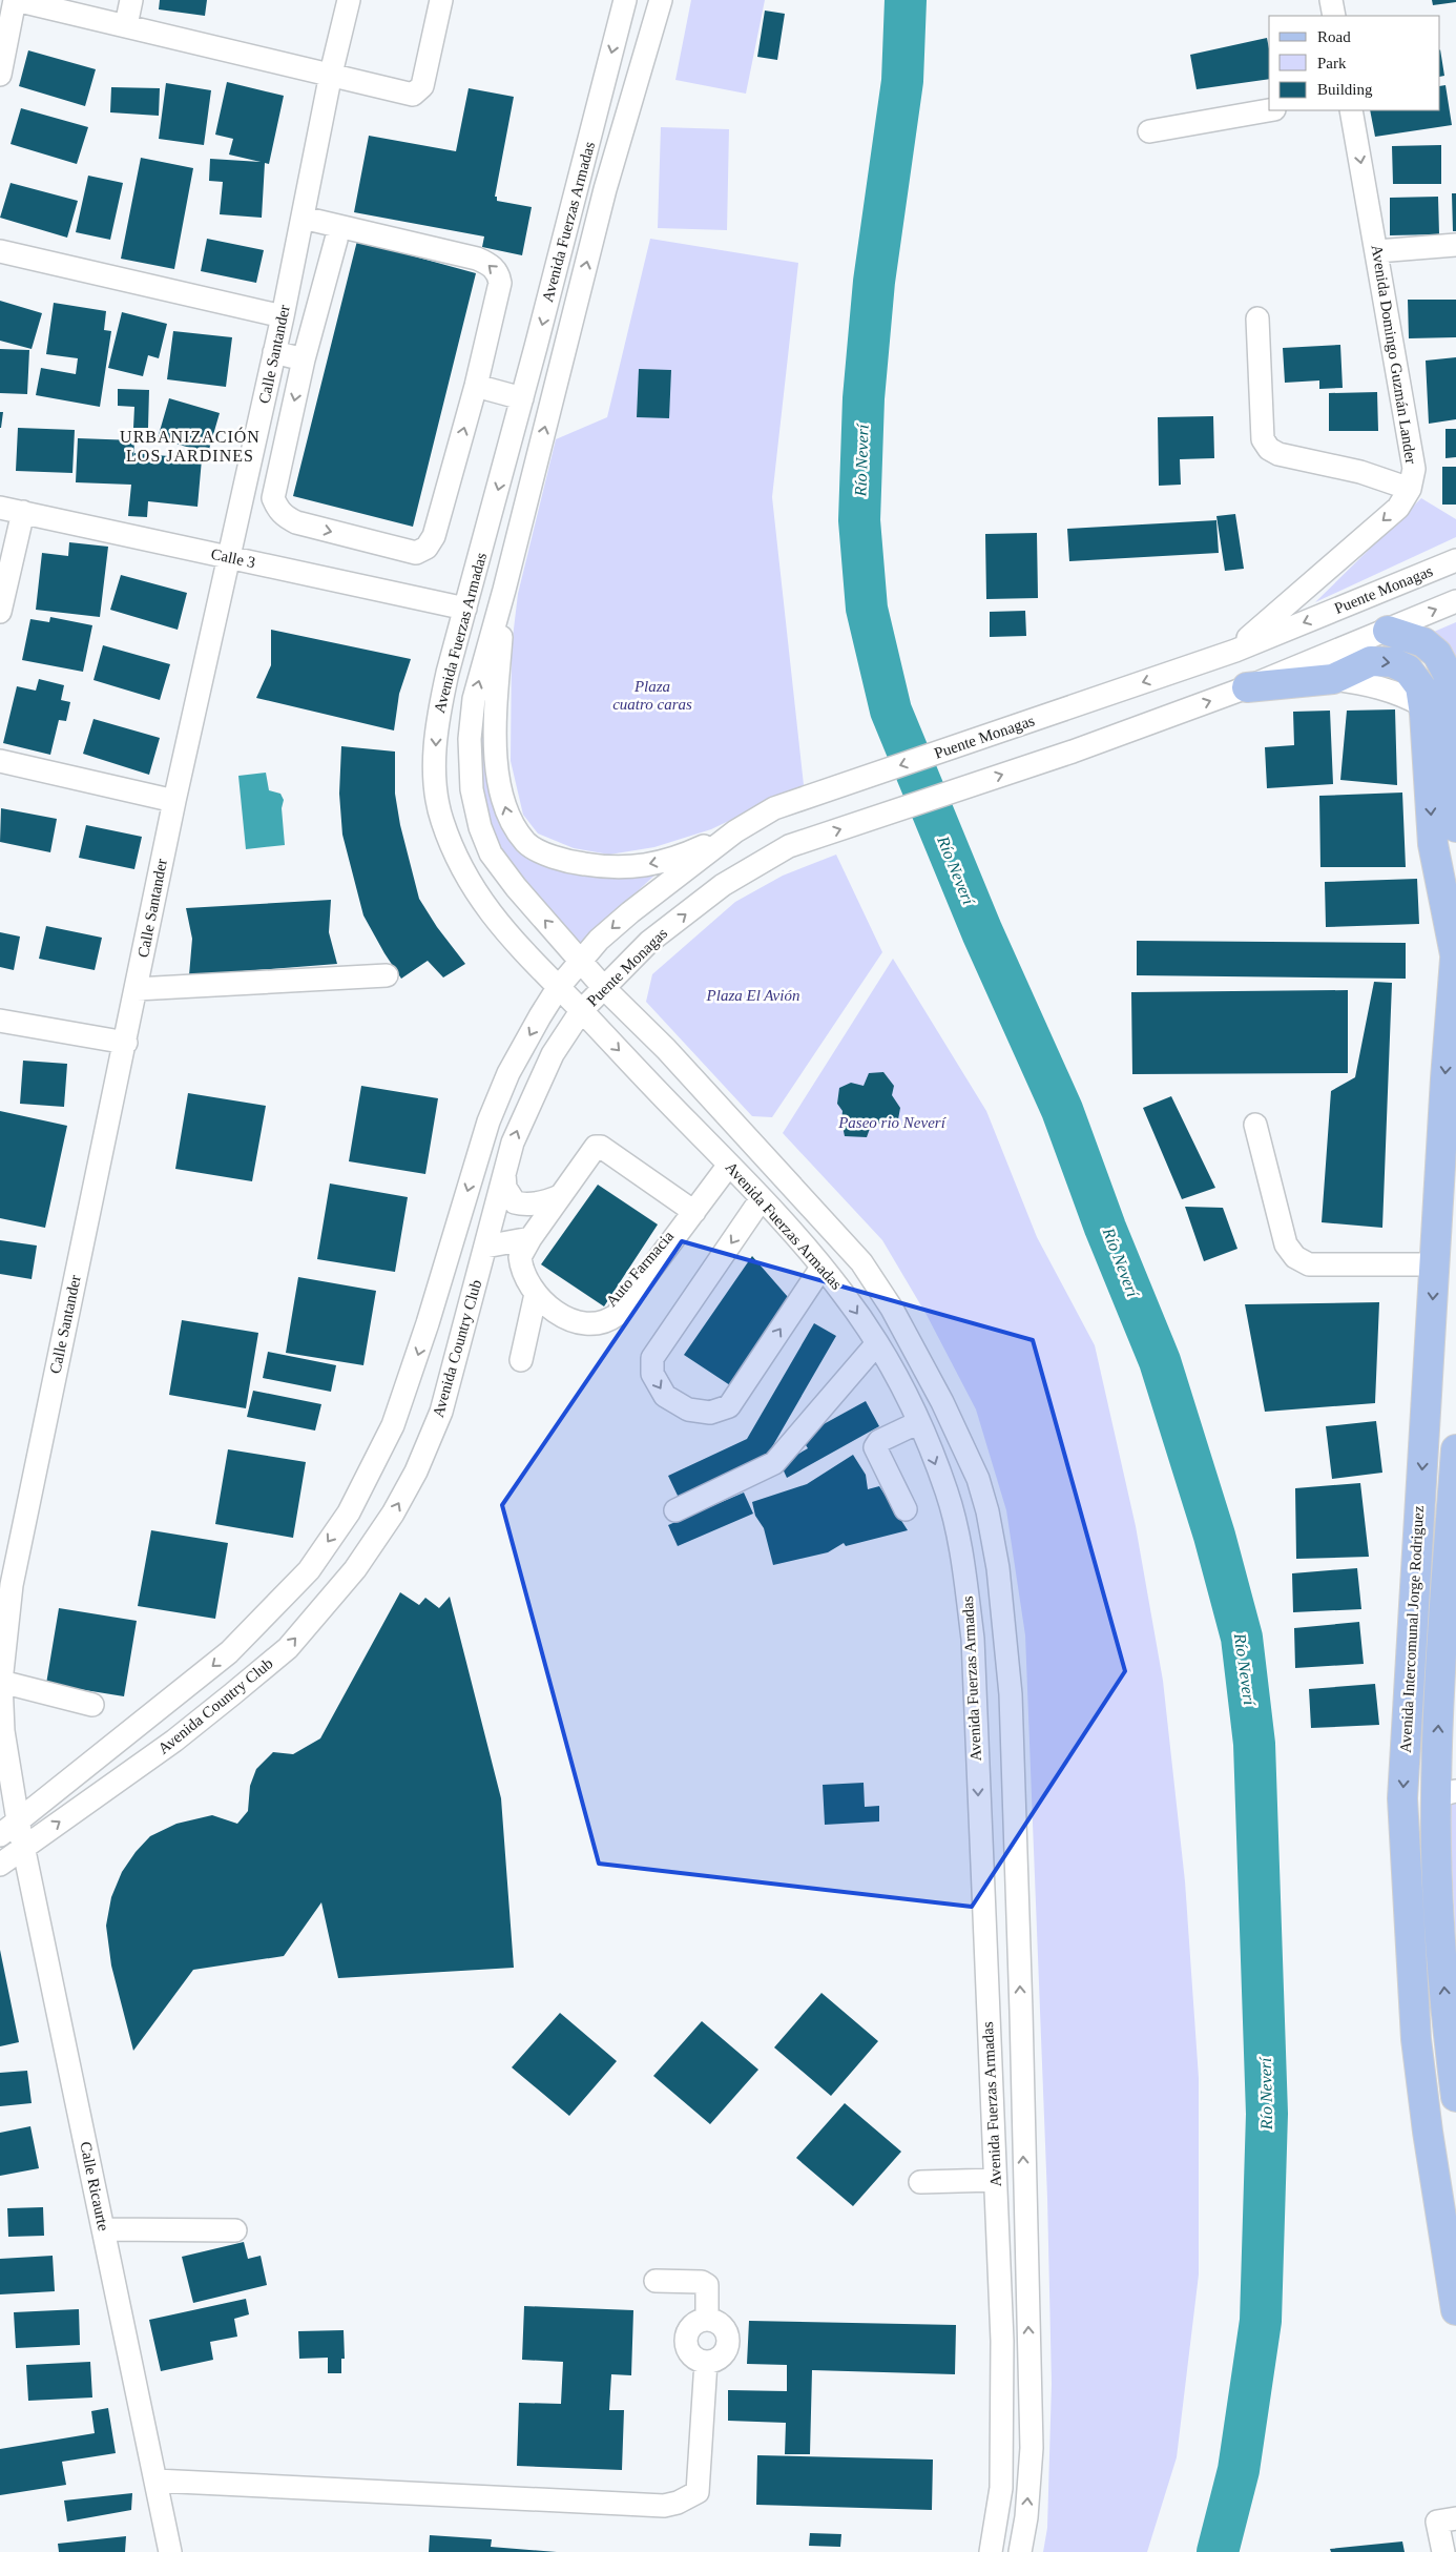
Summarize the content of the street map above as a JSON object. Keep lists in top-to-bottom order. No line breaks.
{"streets":{"main road":["Avenida Intercomunal Jorge Rodriguez"],"street":["Avenida Fuerzas Armadas","Calle Santander","Avenida Domingo Guzmán Lander","Calle 3","Puente Monagas","Auto Farmacia","Avenida Country Club","Calle Ricaurte"]},"crossings":[["Avenida Fuerzas Armadas","Calle 3"],["Avenida Fuerzas Armadas","Puente Monagas"],["Avenida Fuerzas Armadas","Avenida Country Club"],["Calle Santander","Calle 3"],["Calle Santander","Avenida Country Club"],["Calle Santander","Calle Ricaurte"],["Puente Monagas","Avenida Country Club"],["Puente Monagas","Avenida Intercomunal Jorge Rodriguez"],["Avenida Country Club","Calle Ricaurte"]],"one_way":["Avenida Domingo Guzmán Lander"],"districts":["URBANIZACIÓN LOS JARDINES"],"water":["Río Neverí"],"parks":["Plaza cuatro caras","Plaza El Avión","Paseo rio Neverí"],"legend":["Road","Park","Building"]}
